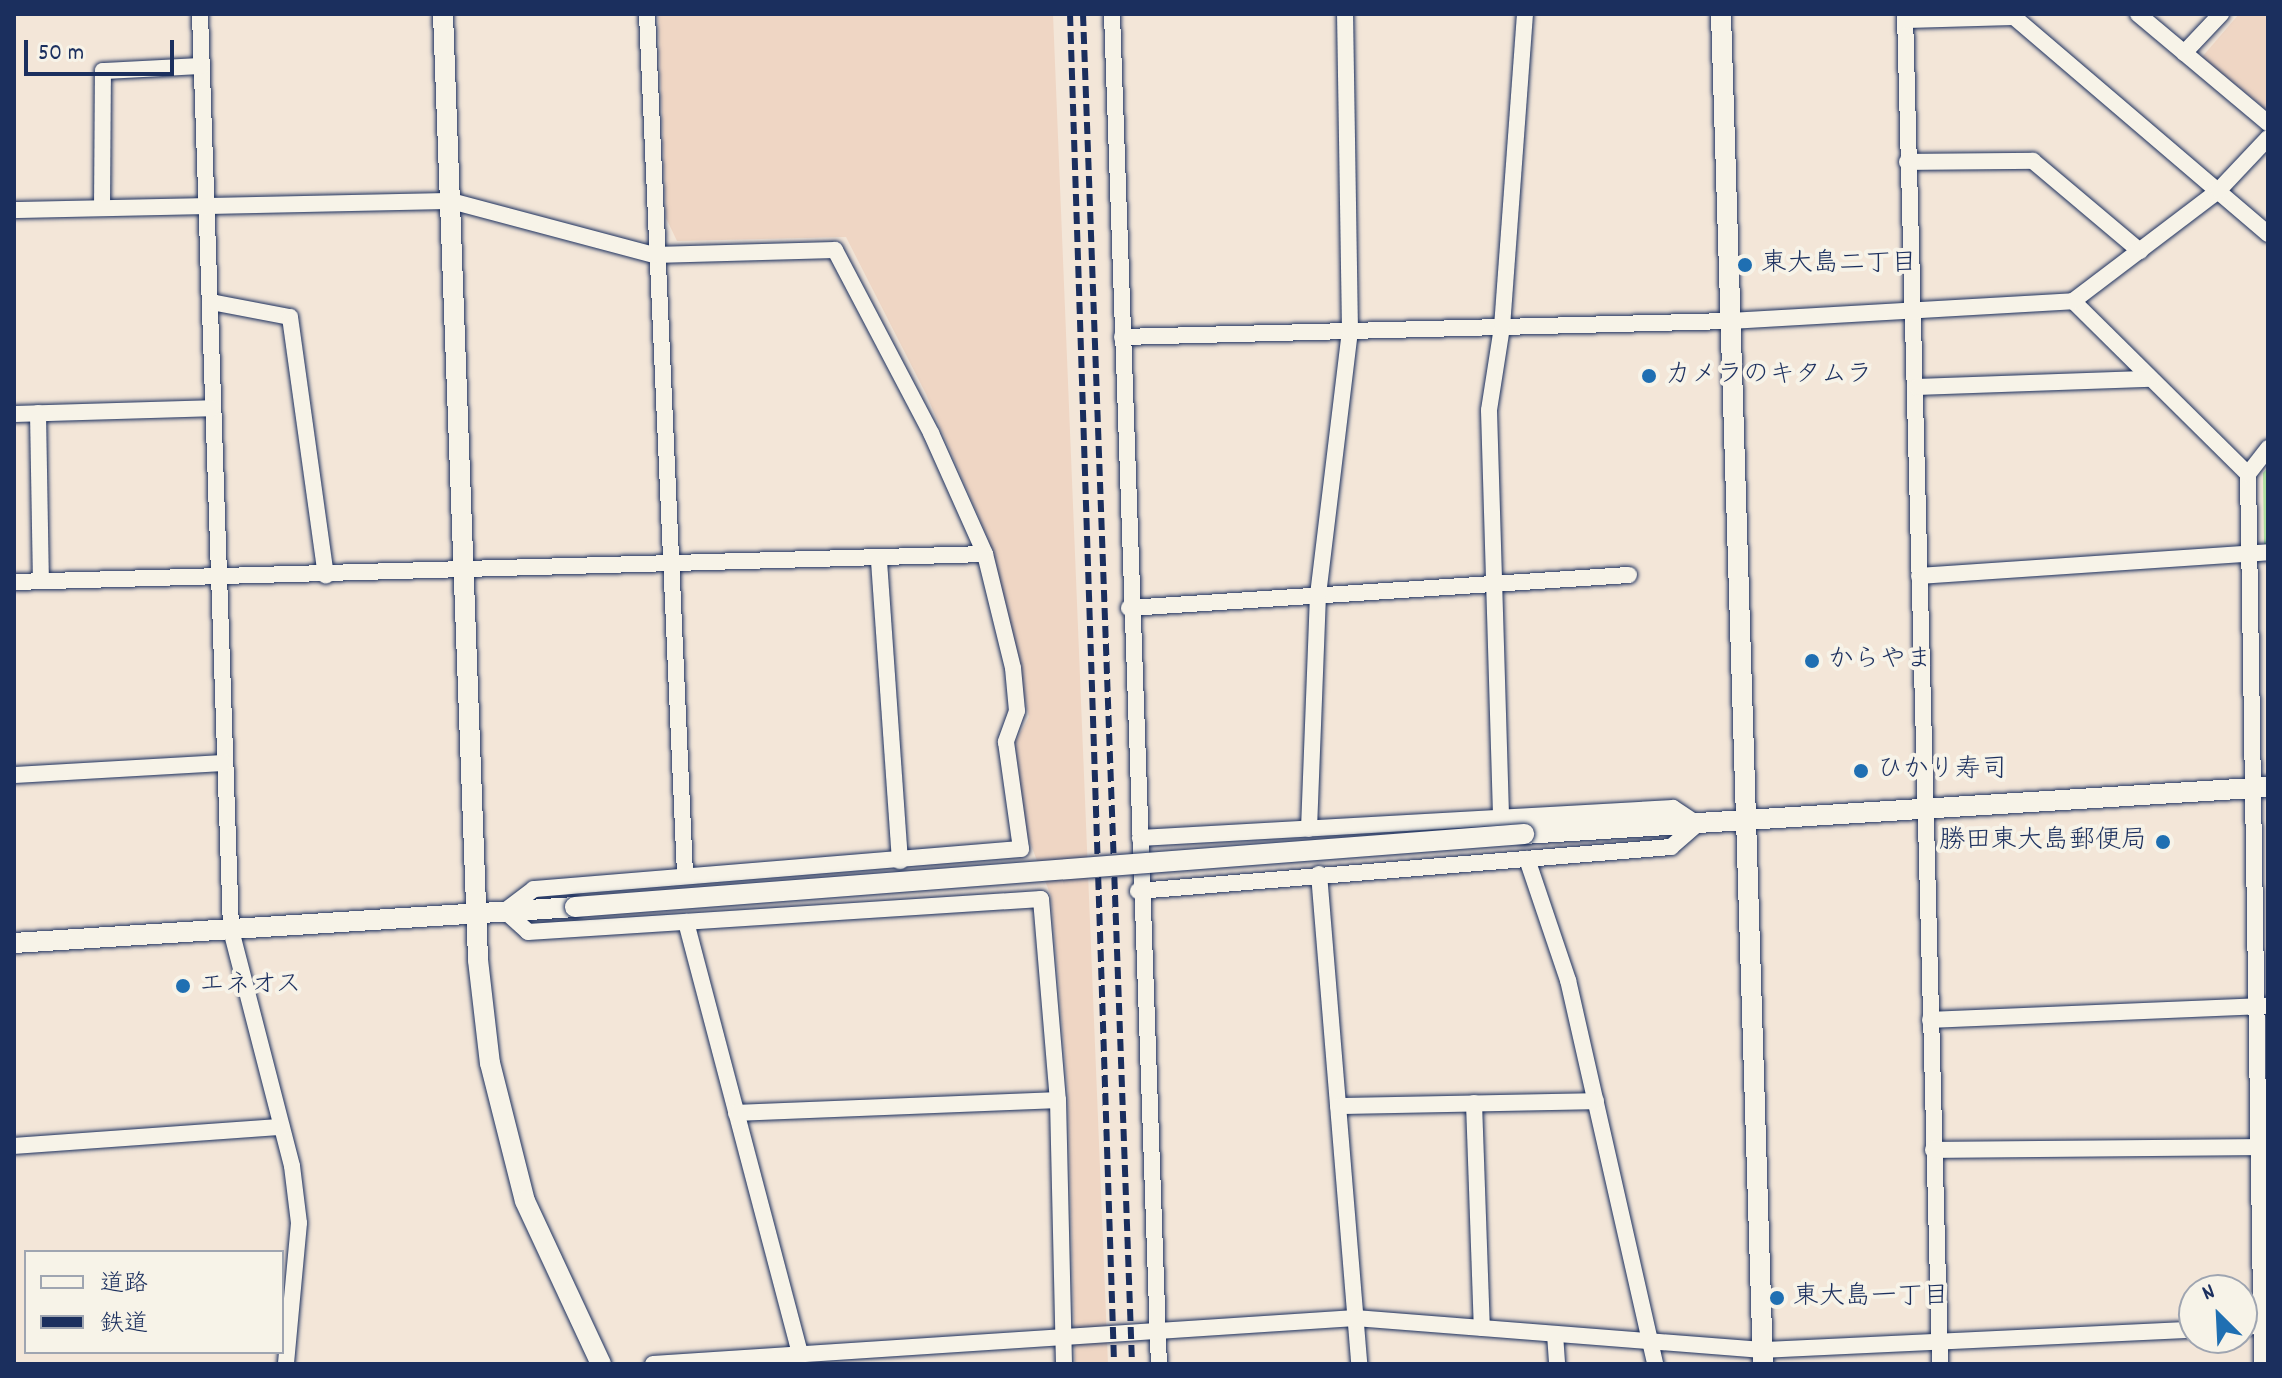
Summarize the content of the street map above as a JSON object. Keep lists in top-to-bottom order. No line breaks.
{"places":["東大島二丁目","カメラのキタムラ","からやま","ひかり寿司","勝田東大島郵便局","エネオス","東大島一丁目"],"legend":["道路","鉄道"],"scale_bar":"50 m","north":"top left"}
